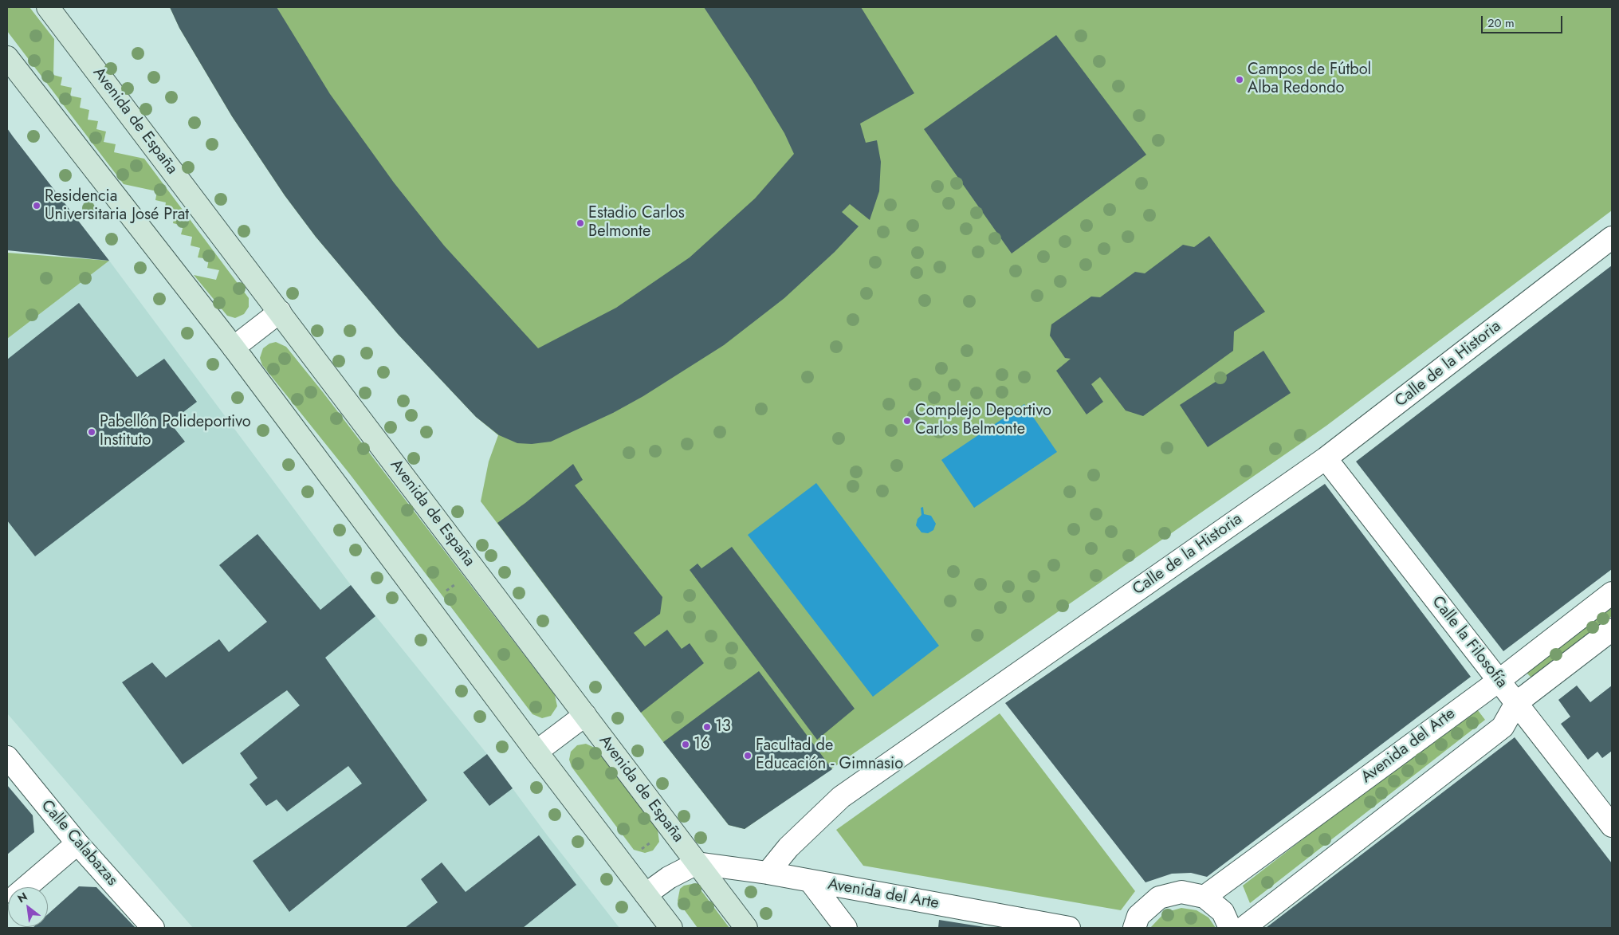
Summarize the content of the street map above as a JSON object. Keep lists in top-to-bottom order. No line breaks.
{"streets":{"main road":["Avenida de España"],"street":["Calle de la Historia","Calle la Filosofía","Avenida del Arte","Calle Calabazas"]},"crossings":[["Avenida de España","Avenida del Arte"],["Calle de la Historia","Calle la Filosofía"],["Calle de la Historia","Avenida del Arte"],["Calle la Filosofía","Avenida del Arte"]],"places":["Campos de Fútbol Alba Redondo","Residencia Universitaria José Prat","Estadio Carlos Belmonte","Complejo Deportivo Carlos Belmonte","Pabellón Polideportivo Instituto","13","16","Facultad de Educación - Gimnasio"],"scale_bar":"20 m","north":"top left"}
